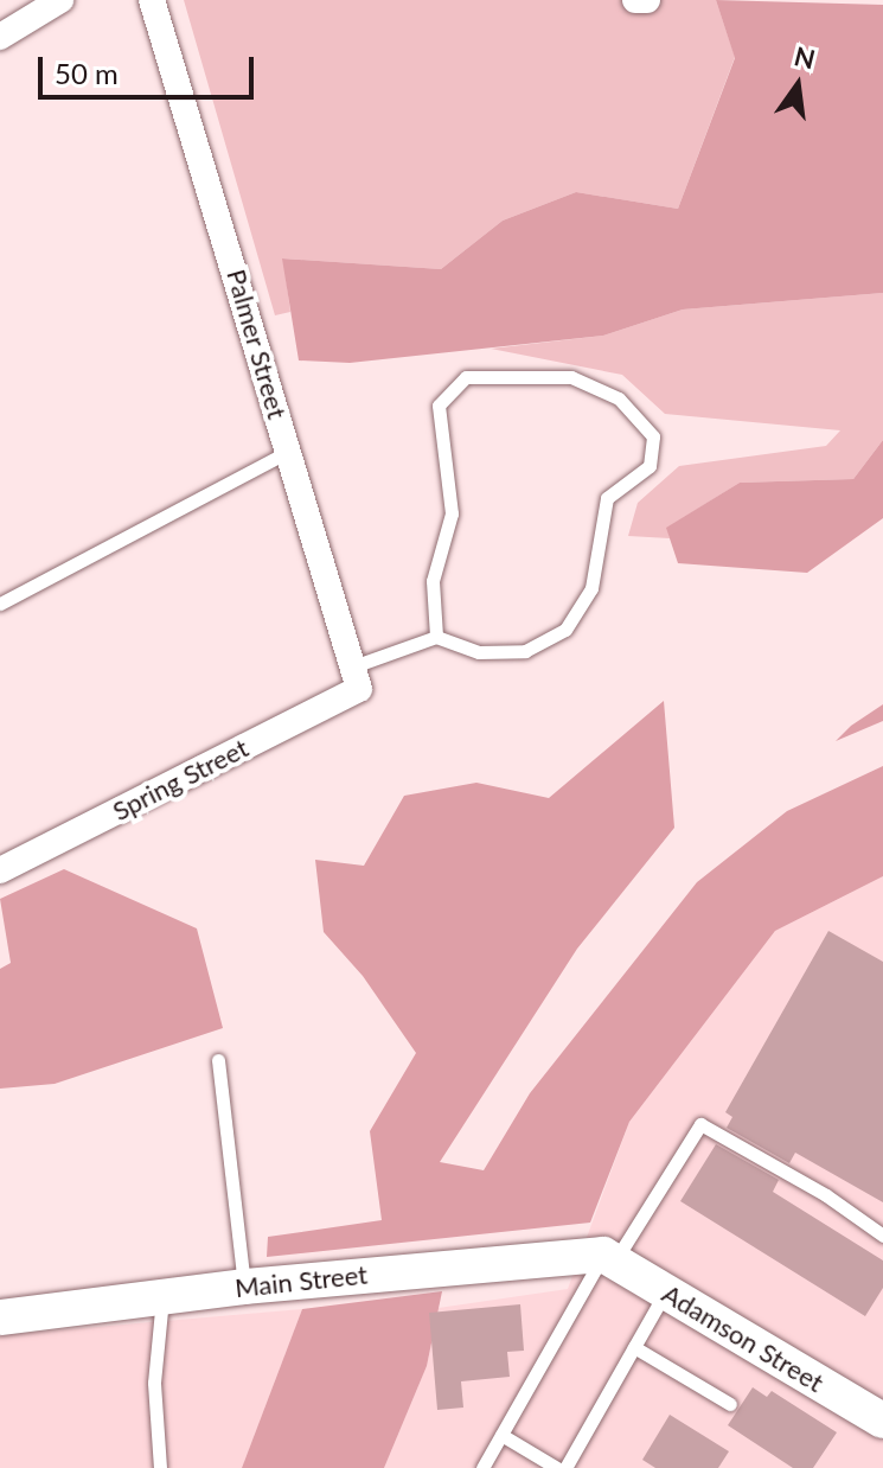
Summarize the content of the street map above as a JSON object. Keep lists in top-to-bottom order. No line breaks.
{"streets":{"street":["Palmer Street","Spring Street","Main Street","Adamson Street"]},"crossings":[["Palmer Street","Spring Street"],["Main Street","Adamson Street"]],"scale_bar":"50 m","north":"top"}
